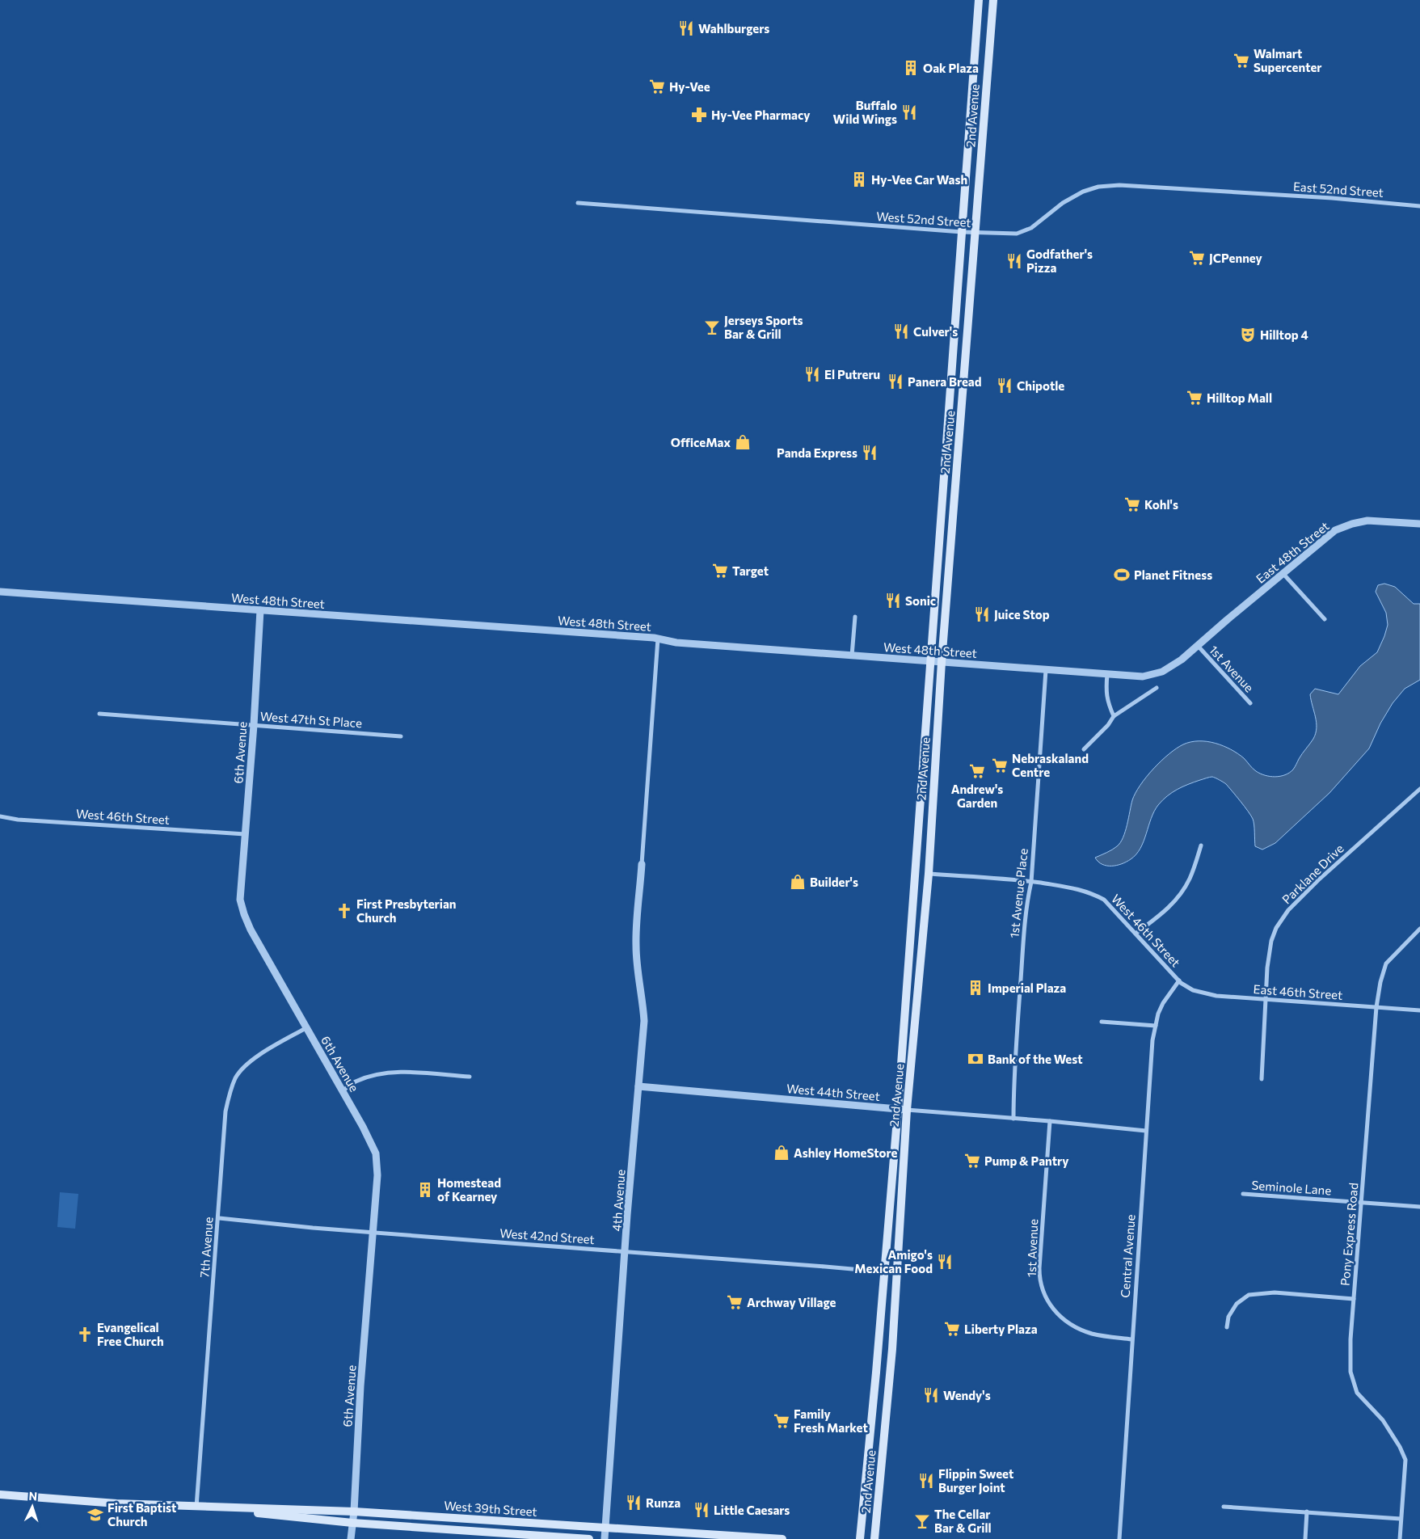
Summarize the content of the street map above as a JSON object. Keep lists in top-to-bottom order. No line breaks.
{"streets":{"main road":["2nd Avenue","West 39th Street"],"street":["East 52nd Street","West 52nd Street","East 48th Street","West 48th Street","1st Avenue","West 47th St Place","6th Avenue","West 46th Street","Parklane Drive","1st Avenue Place","East 46th Street","West 44th Street","Seminole Lane","4th Avenue","Pony Express Road","West 42nd Street","7th Avenue","Central Avenue"]},"crossings":[["2nd Avenue","West 52nd Street"],["2nd Avenue","West 48th Street"],["2nd Avenue","West 46th Street"],["2nd Avenue","West 44th Street"],["2nd Avenue","West 42nd Street"],["East 52nd Street","West 52nd Street"],["East 48th Street","West 48th Street"],["East 48th Street","1st Avenue"],["West 48th Street","1st Avenue"],["West 48th Street","6th Avenue"],["West 48th Street","1st Avenue Place"],["1st Avenue","West 44th Street"],["1st Avenue","Central Avenue"],["West 47th St Place","6th Avenue"],["6th Avenue","West 46th Street"],["6th Avenue","West 42nd Street"],["6th Avenue","7th Avenue"],["6th Avenue","West 39th Street"],["West 46th Street","1st Avenue Place"],["West 46th Street","East 46th Street"],["West 46th Street","Central Avenue"],["Parklane Drive","East 46th Street"],["1st Avenue Place","West 44th Street"],["East 46th Street","Pony Express Road"],["East 46th Street","Central Avenue"],["West 44th Street","4th Avenue"],["West 44th Street","Central Avenue"],["Seminole Lane","Pony Express Road"],["4th Avenue","West 42nd Street"],["4th Avenue","West 39th Street"],["West 42nd Street","7th Avenue"],["7th Avenue","West 39th Street"]],"places":{"restaurant":["Wahlburgers","Buffalo Wild Wings","Godfather's Pizza","Culver's","El Putreru","Panera Bread","Chipotle","Panda Express","Sonic","Juice Stop","Amigo's Mexican Food","Wendy's","Flippin Sweet Burger Joint","Runza","Little Caesars"],"supermarket":["Walmart Supercenter","Hy-Vee","JCPenney","Hilltop Mall","Kohl's","Target","Nebraskaland Centre","Andrew's Garden","Pump & Pantry","Archway Village","Liberty Plaza","Family Fresh Market"],"building":["Oak Plaza","Hy-Vee Car Wash","Imperial Plaza","Homestead of Kearney"],"pharmacy":["Hy-Vee Pharmacy"],"bar":["Jerseys Sports Bar & Grill","The Cellar Bar & Grill"],"theatre":["Hilltop 4"],"shop":["OfficeMax","Builder's","Ashley HomeStore"],"sports":["Planet Fitness"],"church":["First Presbyterian Church","Evangelical Free Church"],"bank":["Bank of the West"],"school or university":["First Baptist Church"]},"north":"top"}
